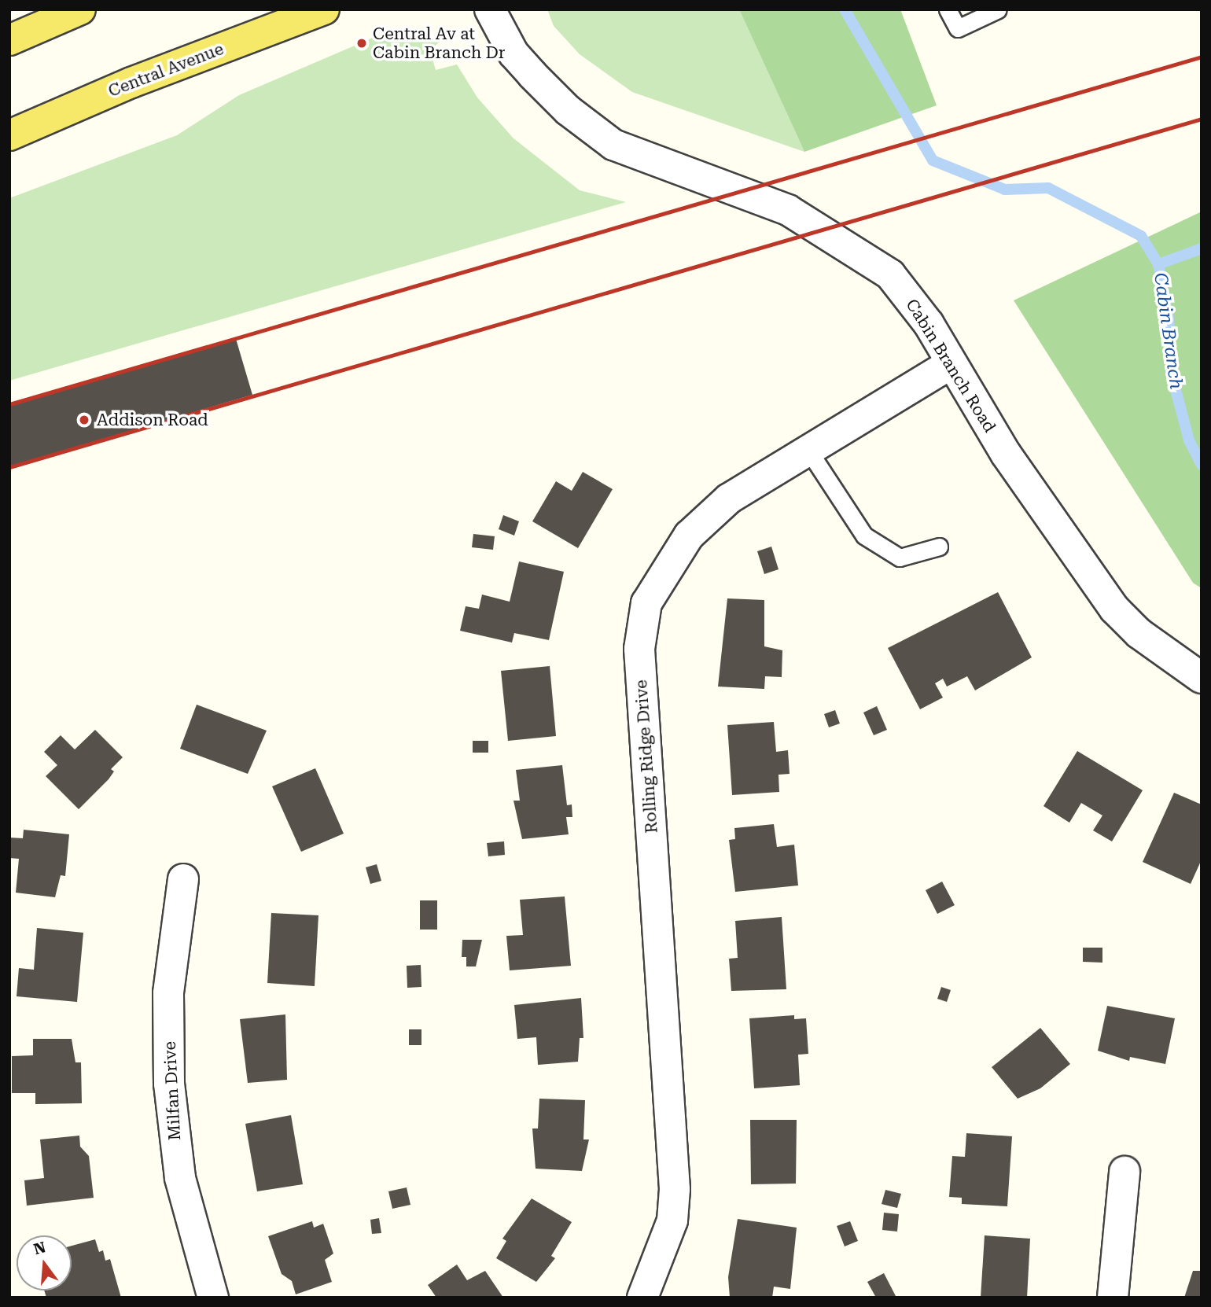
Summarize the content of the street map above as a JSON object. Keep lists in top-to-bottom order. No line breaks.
{"streets":{"main road":["Central Avenue"],"street":["Cabin Branch Road","Rolling Ridge Drive","Milfan Drive"]},"crossings":[["Cabin Branch Road","Rolling Ridge Drive"]],"water":["Cabin Branch"],"places":["Central Av at Cabin Branch Dr","Addison Road"],"north":"top"}
